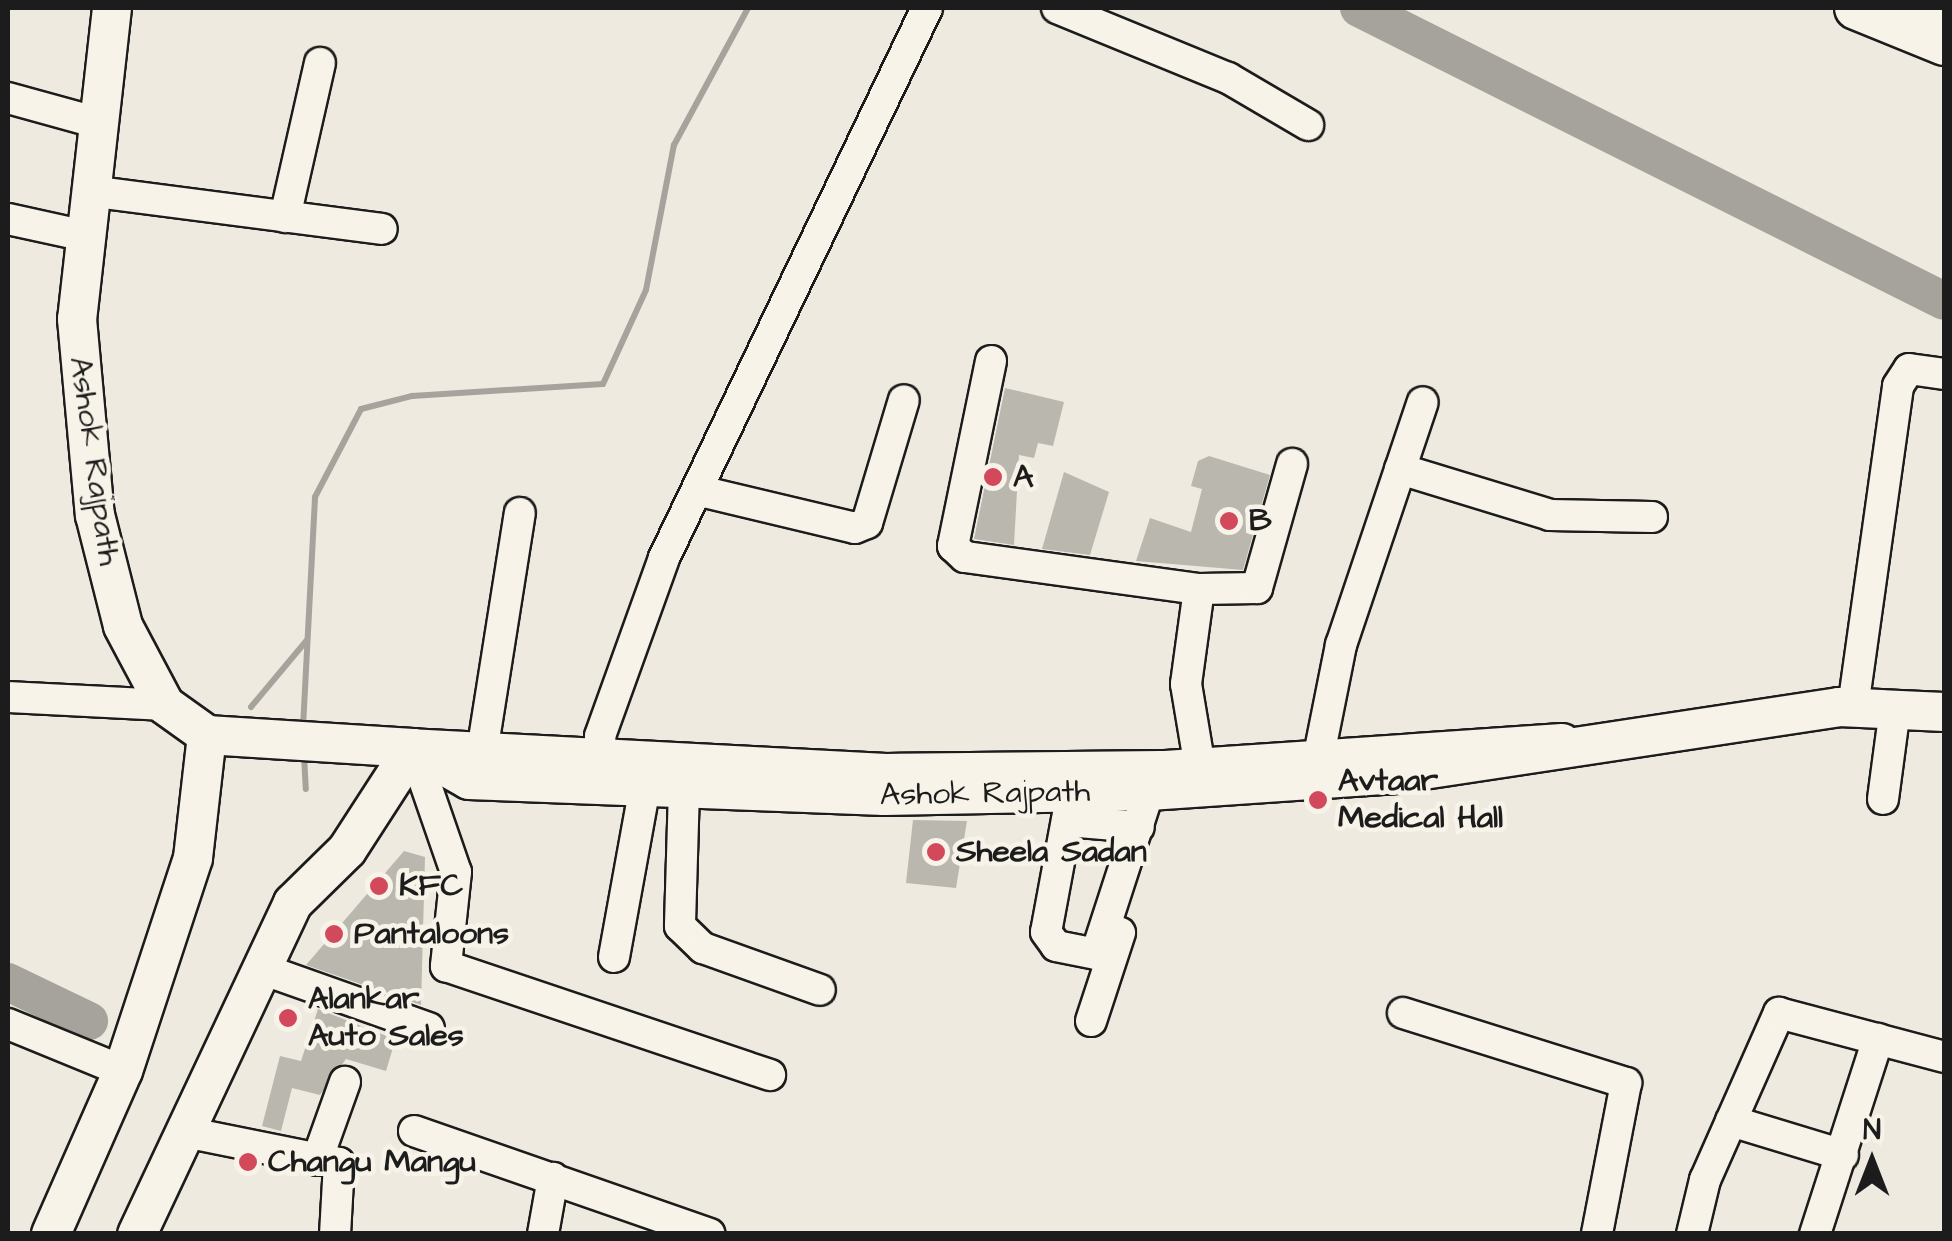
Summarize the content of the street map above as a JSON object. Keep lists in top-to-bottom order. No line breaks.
{"streets":{"main road":["Ashok Rajpath"]},"places":["A","B","Avtaar Medical Hall","Sheela Sadan","KFC","Pantaloons","Alankar Auto Sales","Changu Mangu"],"north":"top"}
